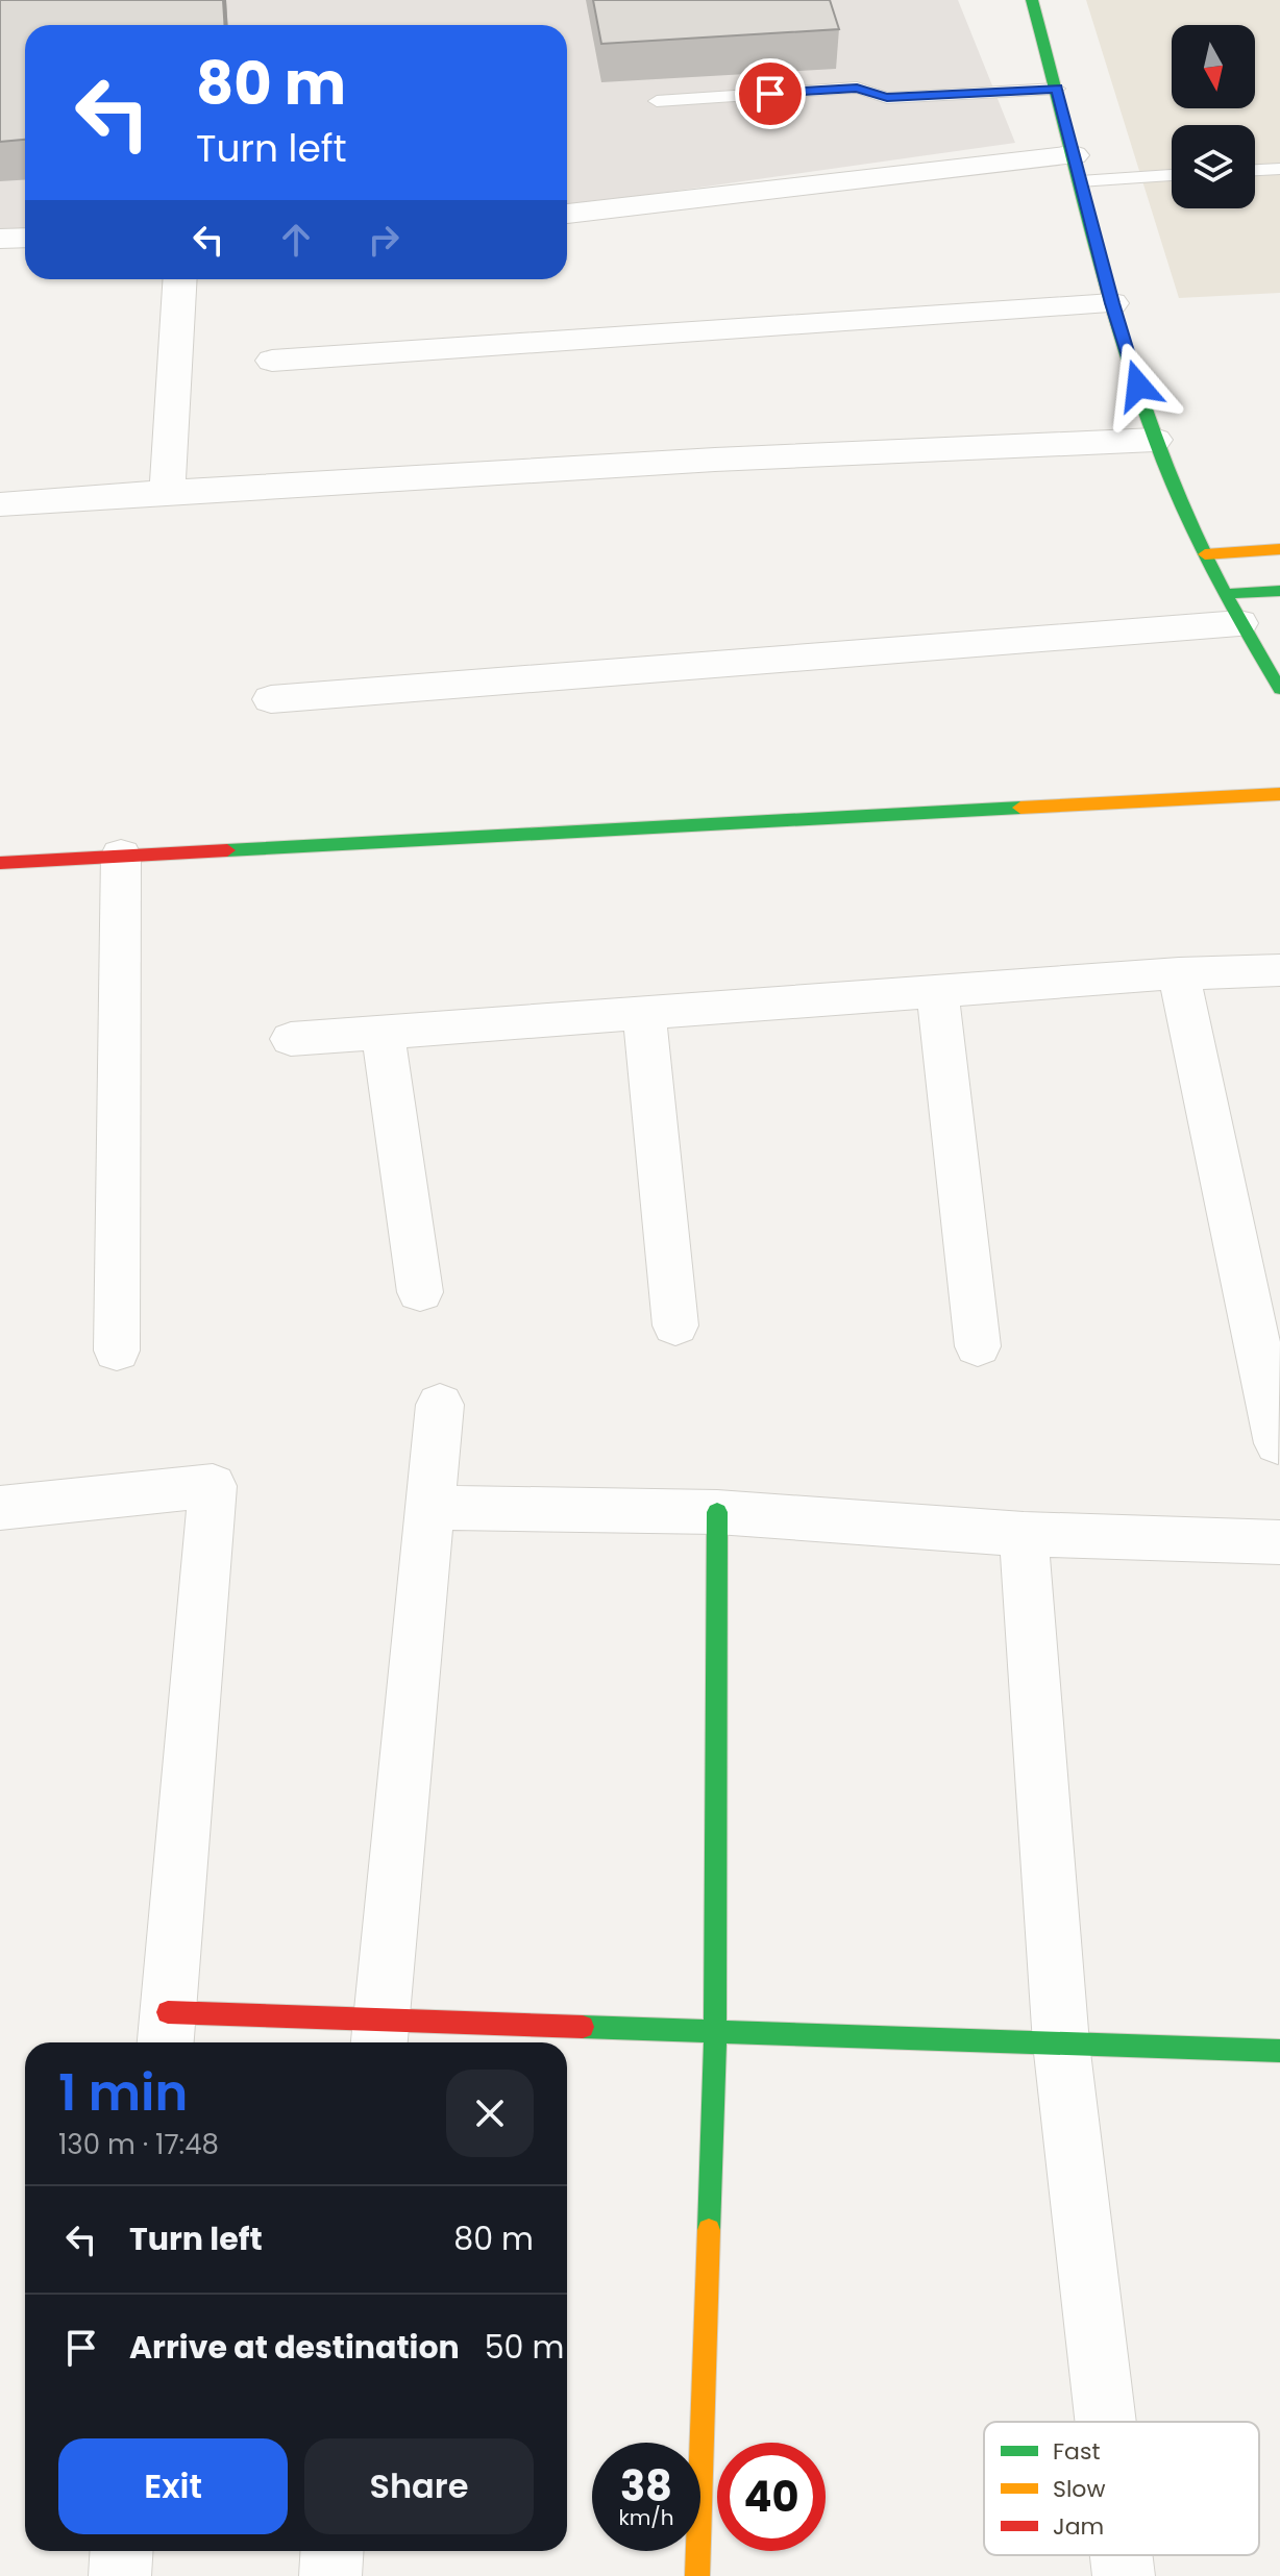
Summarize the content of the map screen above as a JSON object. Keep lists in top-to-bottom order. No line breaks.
{"legend":["Fast","Slow","Jam"],"north":"bottom","page":{"turn":["80 m","Turn left"],"heading":["1 min","130 m · 17:48"],"list":[{"name":"Turn left","value":"80 m"},{"name":"Arrive at destination","value":"50 m"}],"buttons":["Exit","Share"],"speed":"38 km/h","limit":"40"}}
